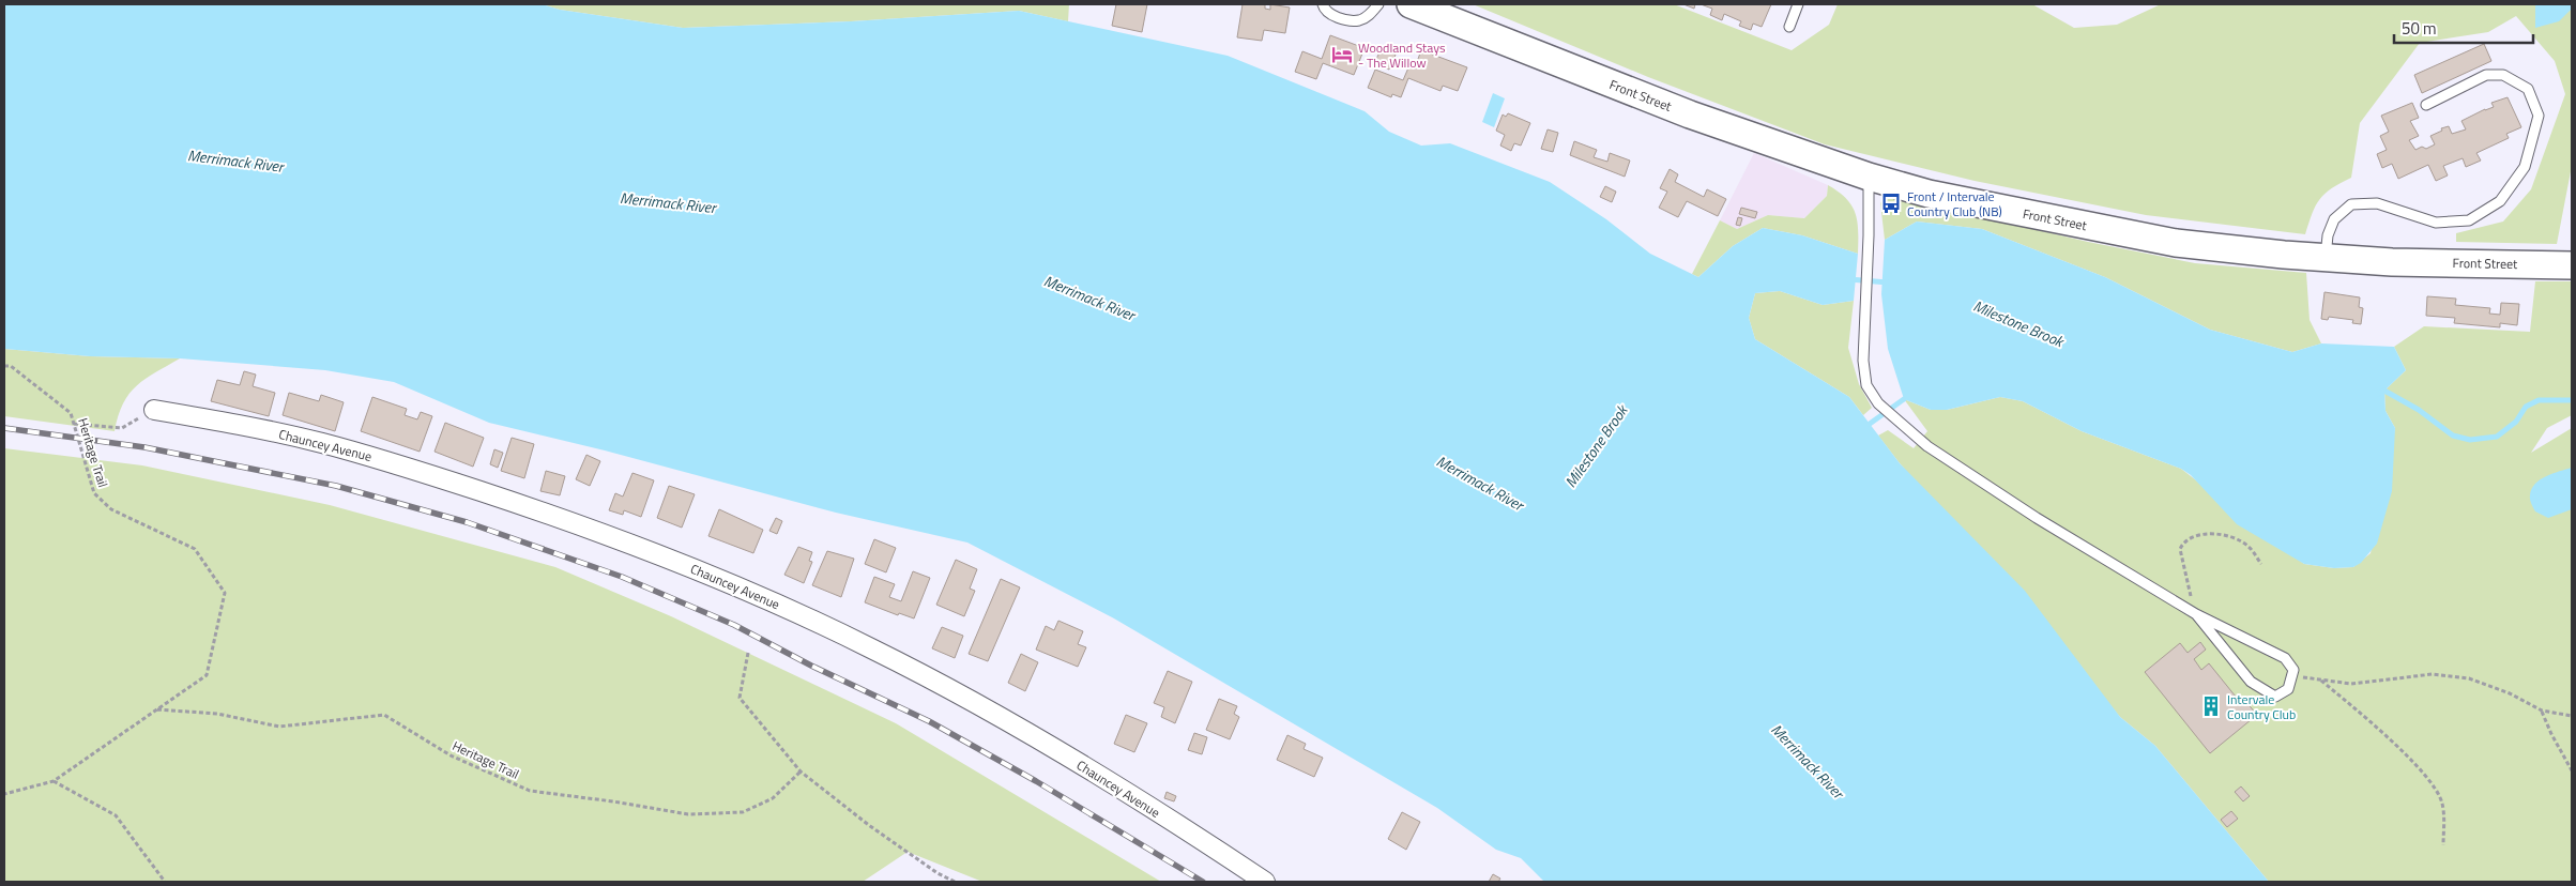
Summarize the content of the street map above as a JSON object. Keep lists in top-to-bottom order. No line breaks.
{"streets":{"main road":["Front Street"],"street":["Chauncey Avenue"],"path":["Heritage Trail"]},"water":["Merrimack River","Milestone Brook"],"places":{"hotel":["Woodland Stays - The Willow"],"bus stop":["Front / Intervale Country Club (NB)"],"building":["Intervale Country Club"]},"scale_bar":"50 m"}
